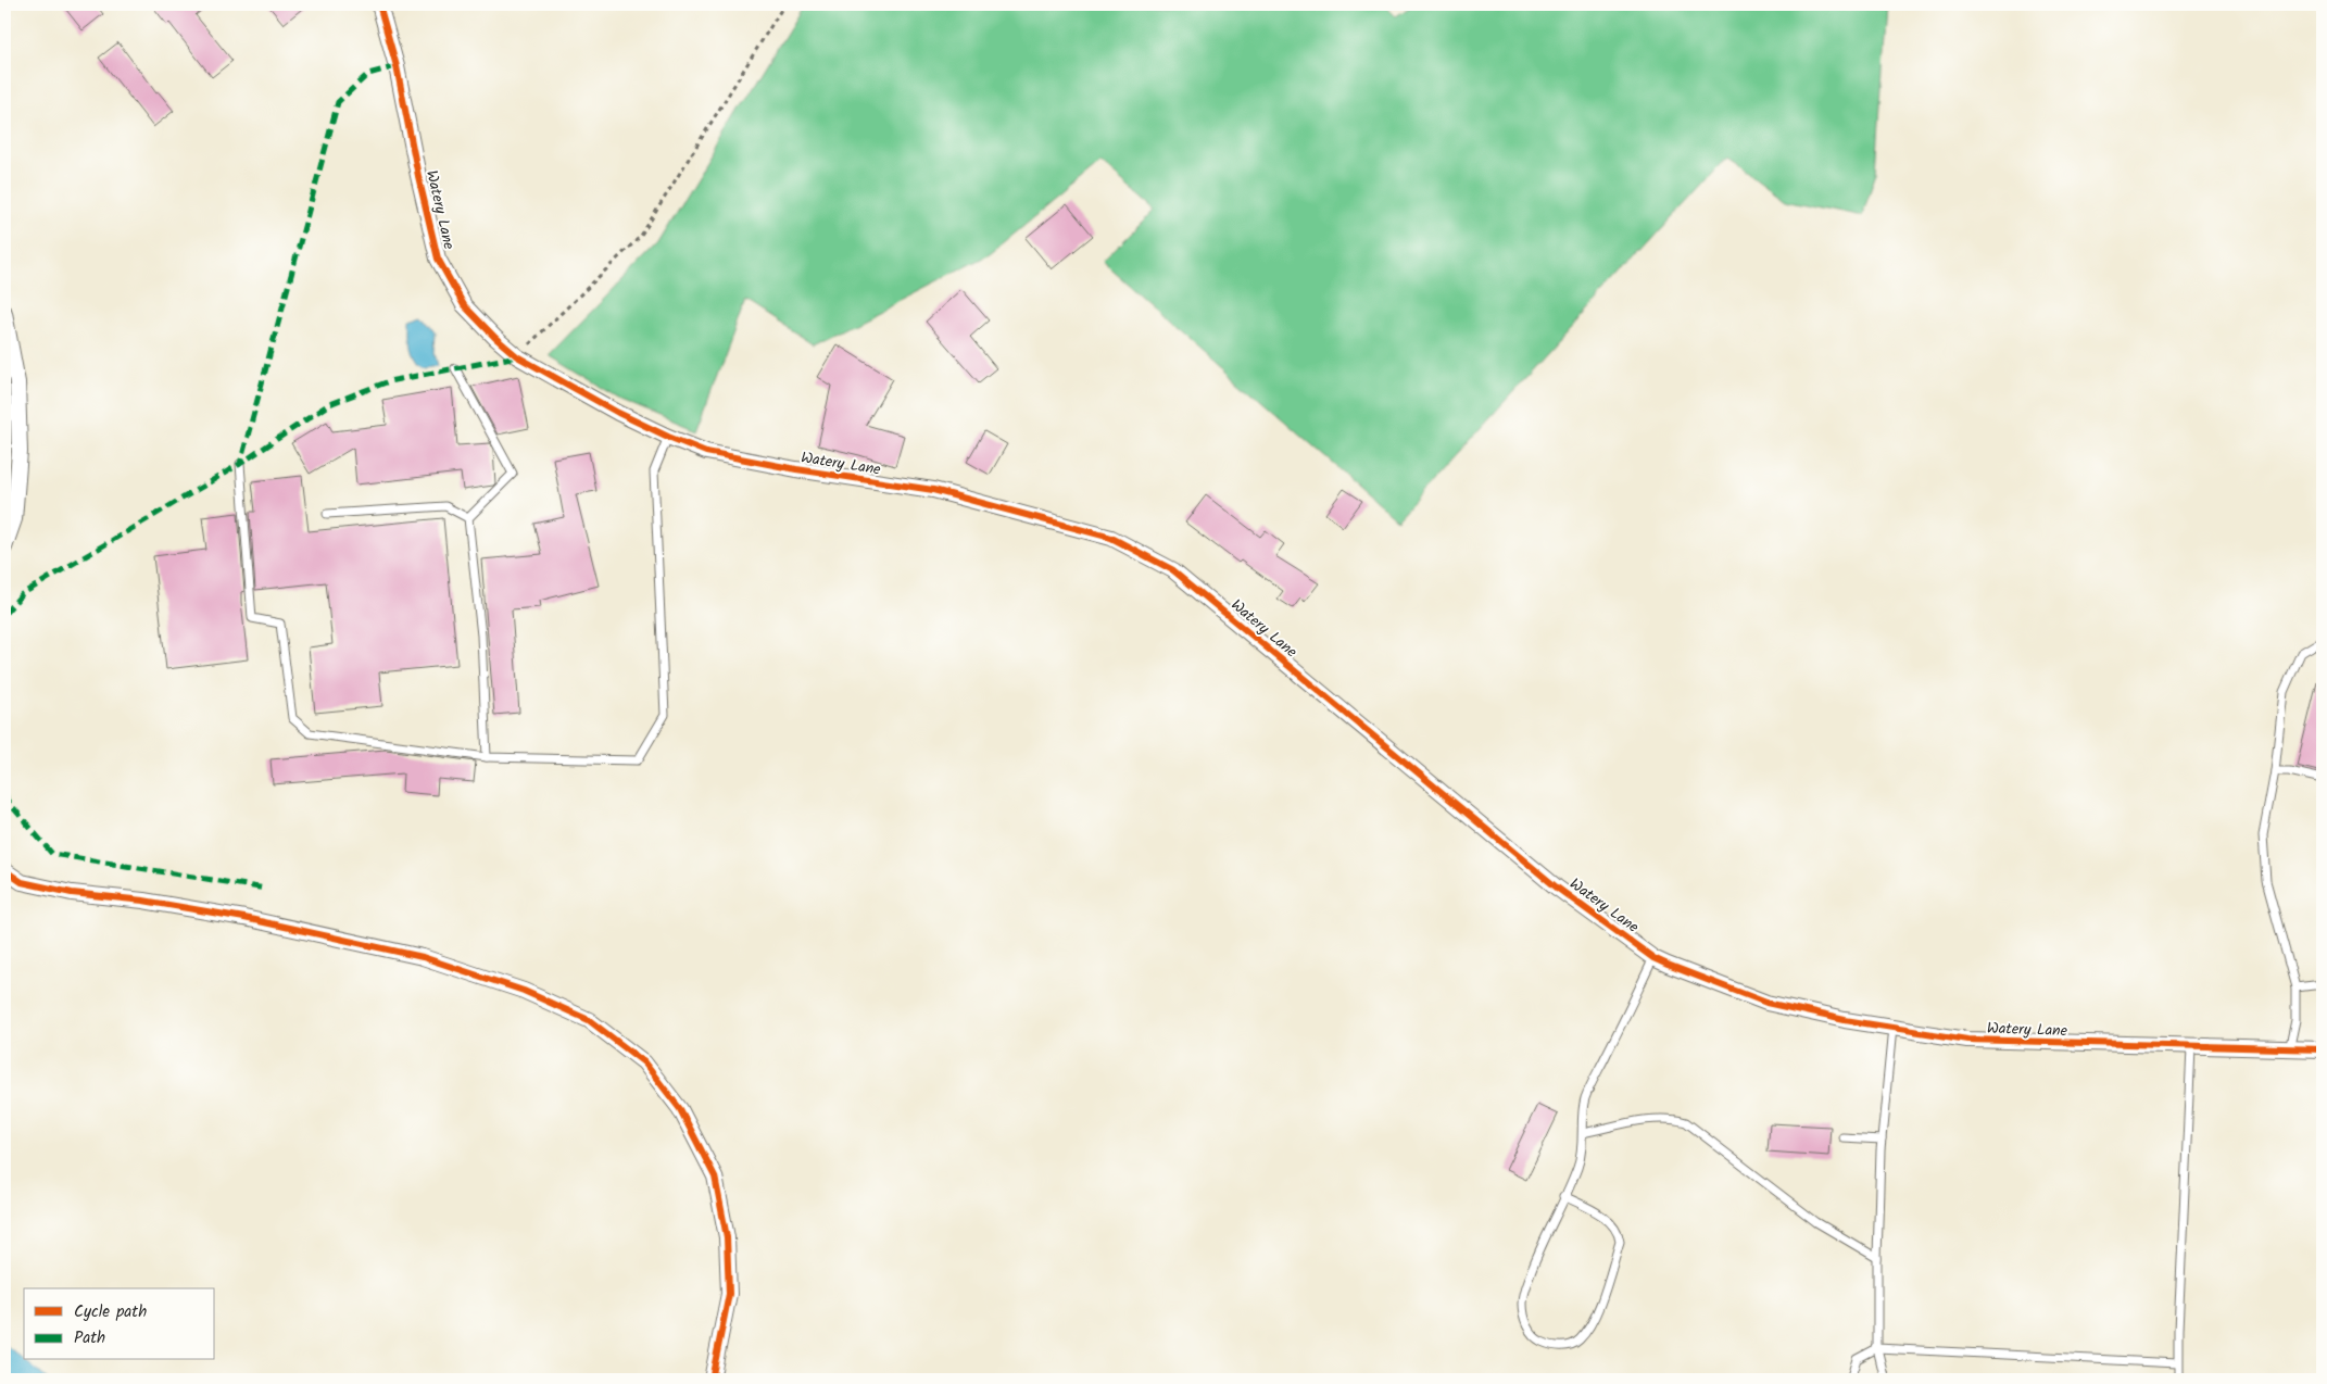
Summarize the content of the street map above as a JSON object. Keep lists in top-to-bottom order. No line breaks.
{"streets":{"street":["Watery Lane"]},"legend":["Cycle path","Path"]}
